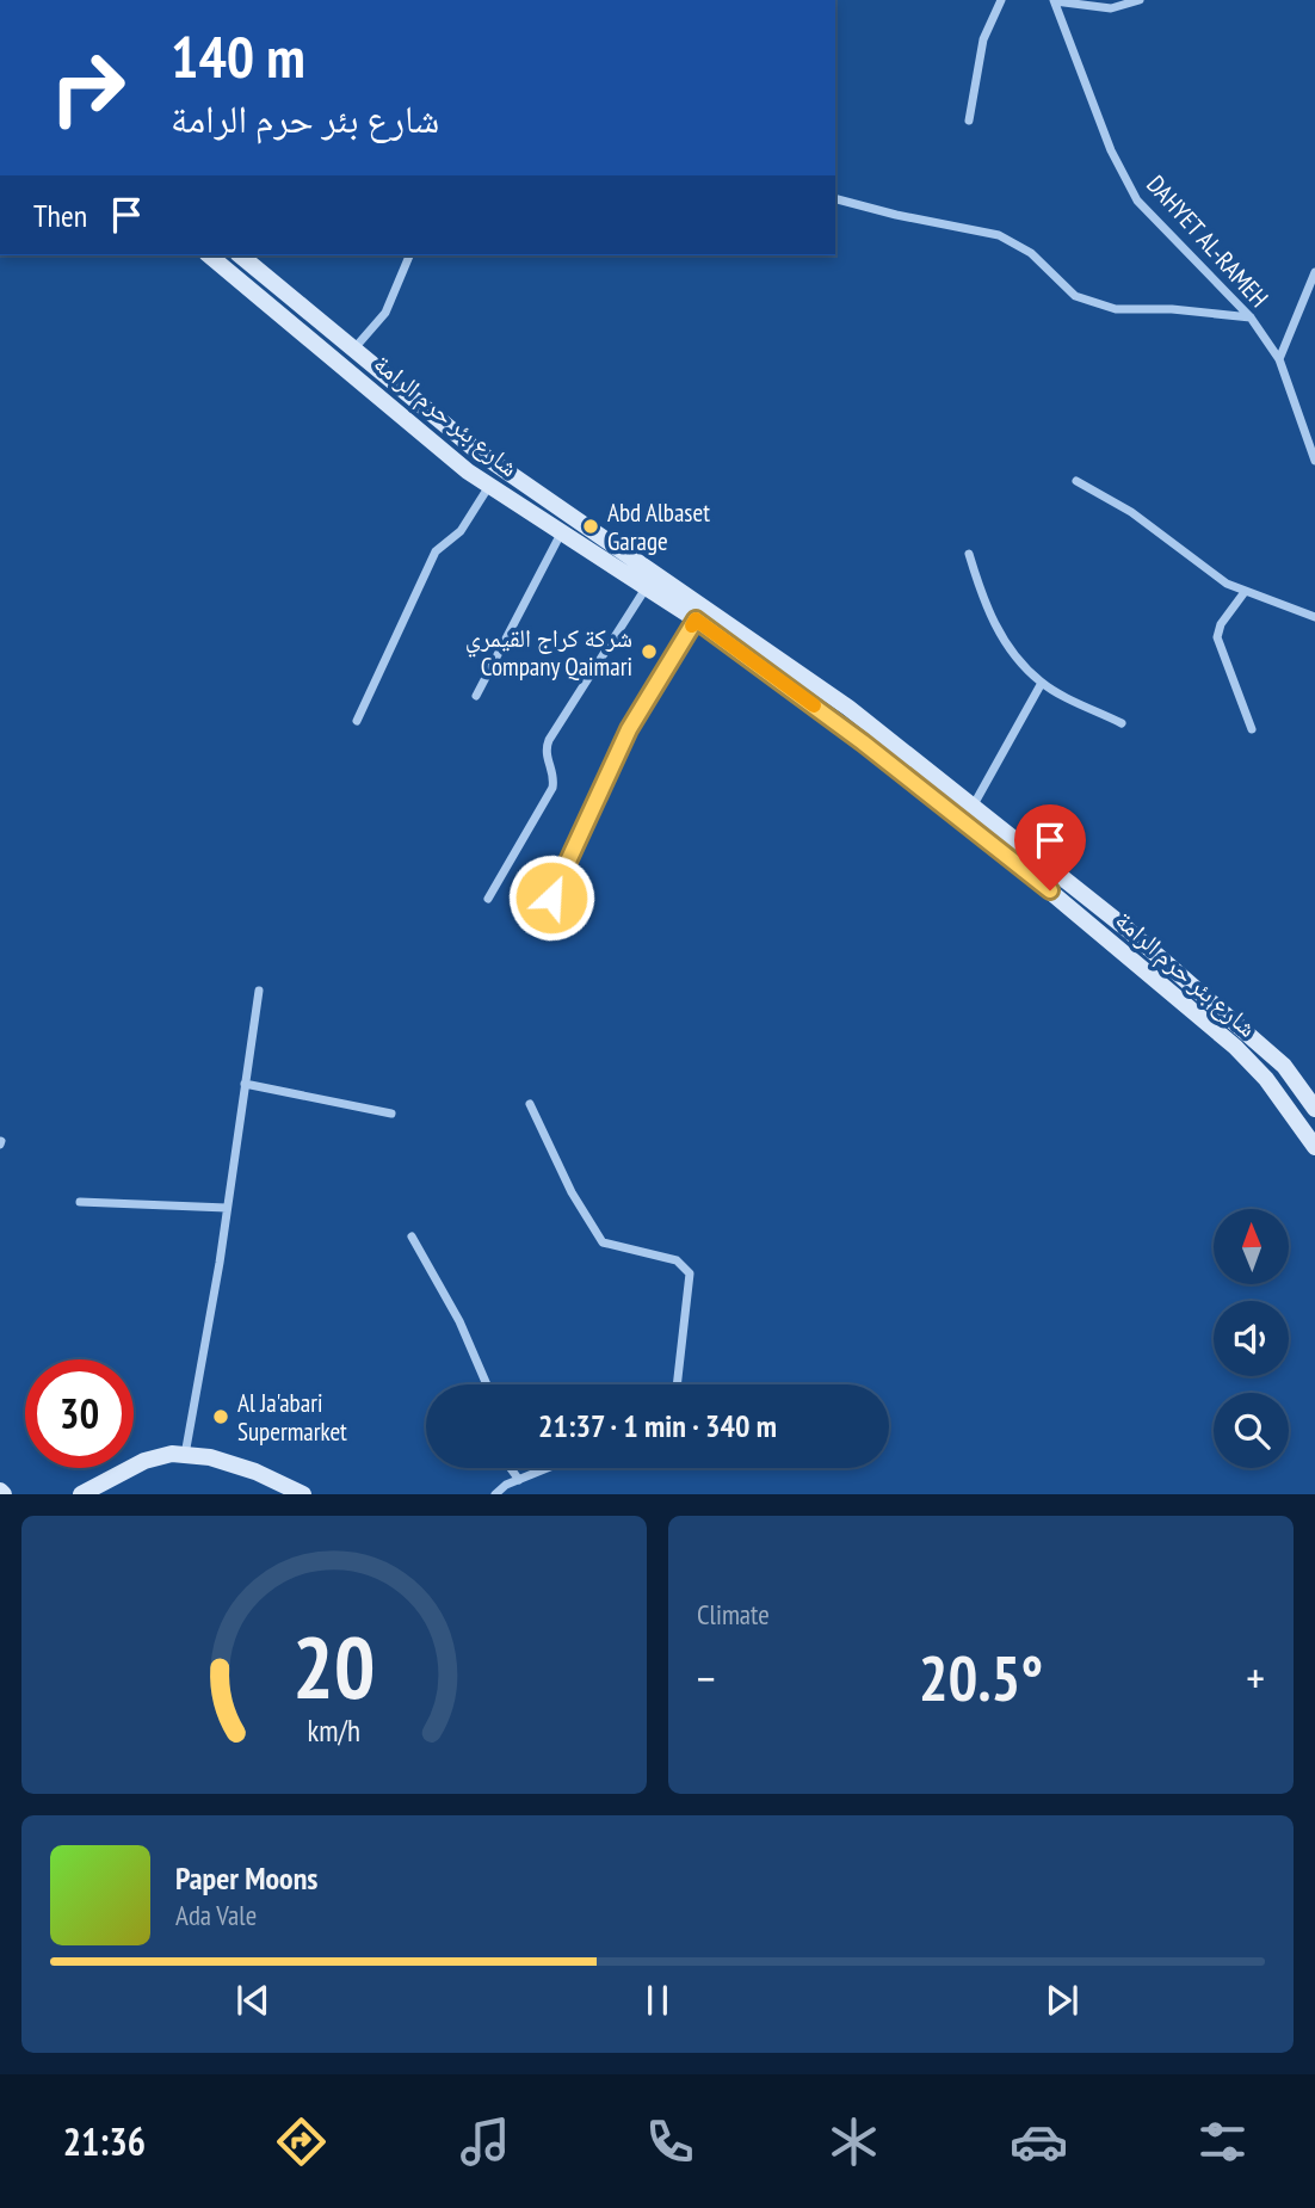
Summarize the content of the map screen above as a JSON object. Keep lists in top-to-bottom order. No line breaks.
{"streets":{"main road":["شارع بئر حرم الرامة"],"street":["DAHYET AL-RAMEH"]},"places":["Abd Albaset Garage","شركة كراج القيمري Company Qaimari","Al Ja'abari Supermarket"],"north":"top","page":{"turn":["140 m","شارع بئر حرم الرامة"],"then":"Then","limit":"30","trip":"21:37 · 1 min · 340 m","tile":"Climate","heat":["−","20.5°","+"],"song":["Paper Moons","Ada Vale"],"tabs":"21:36","gauge":["20","km/h"]}}
